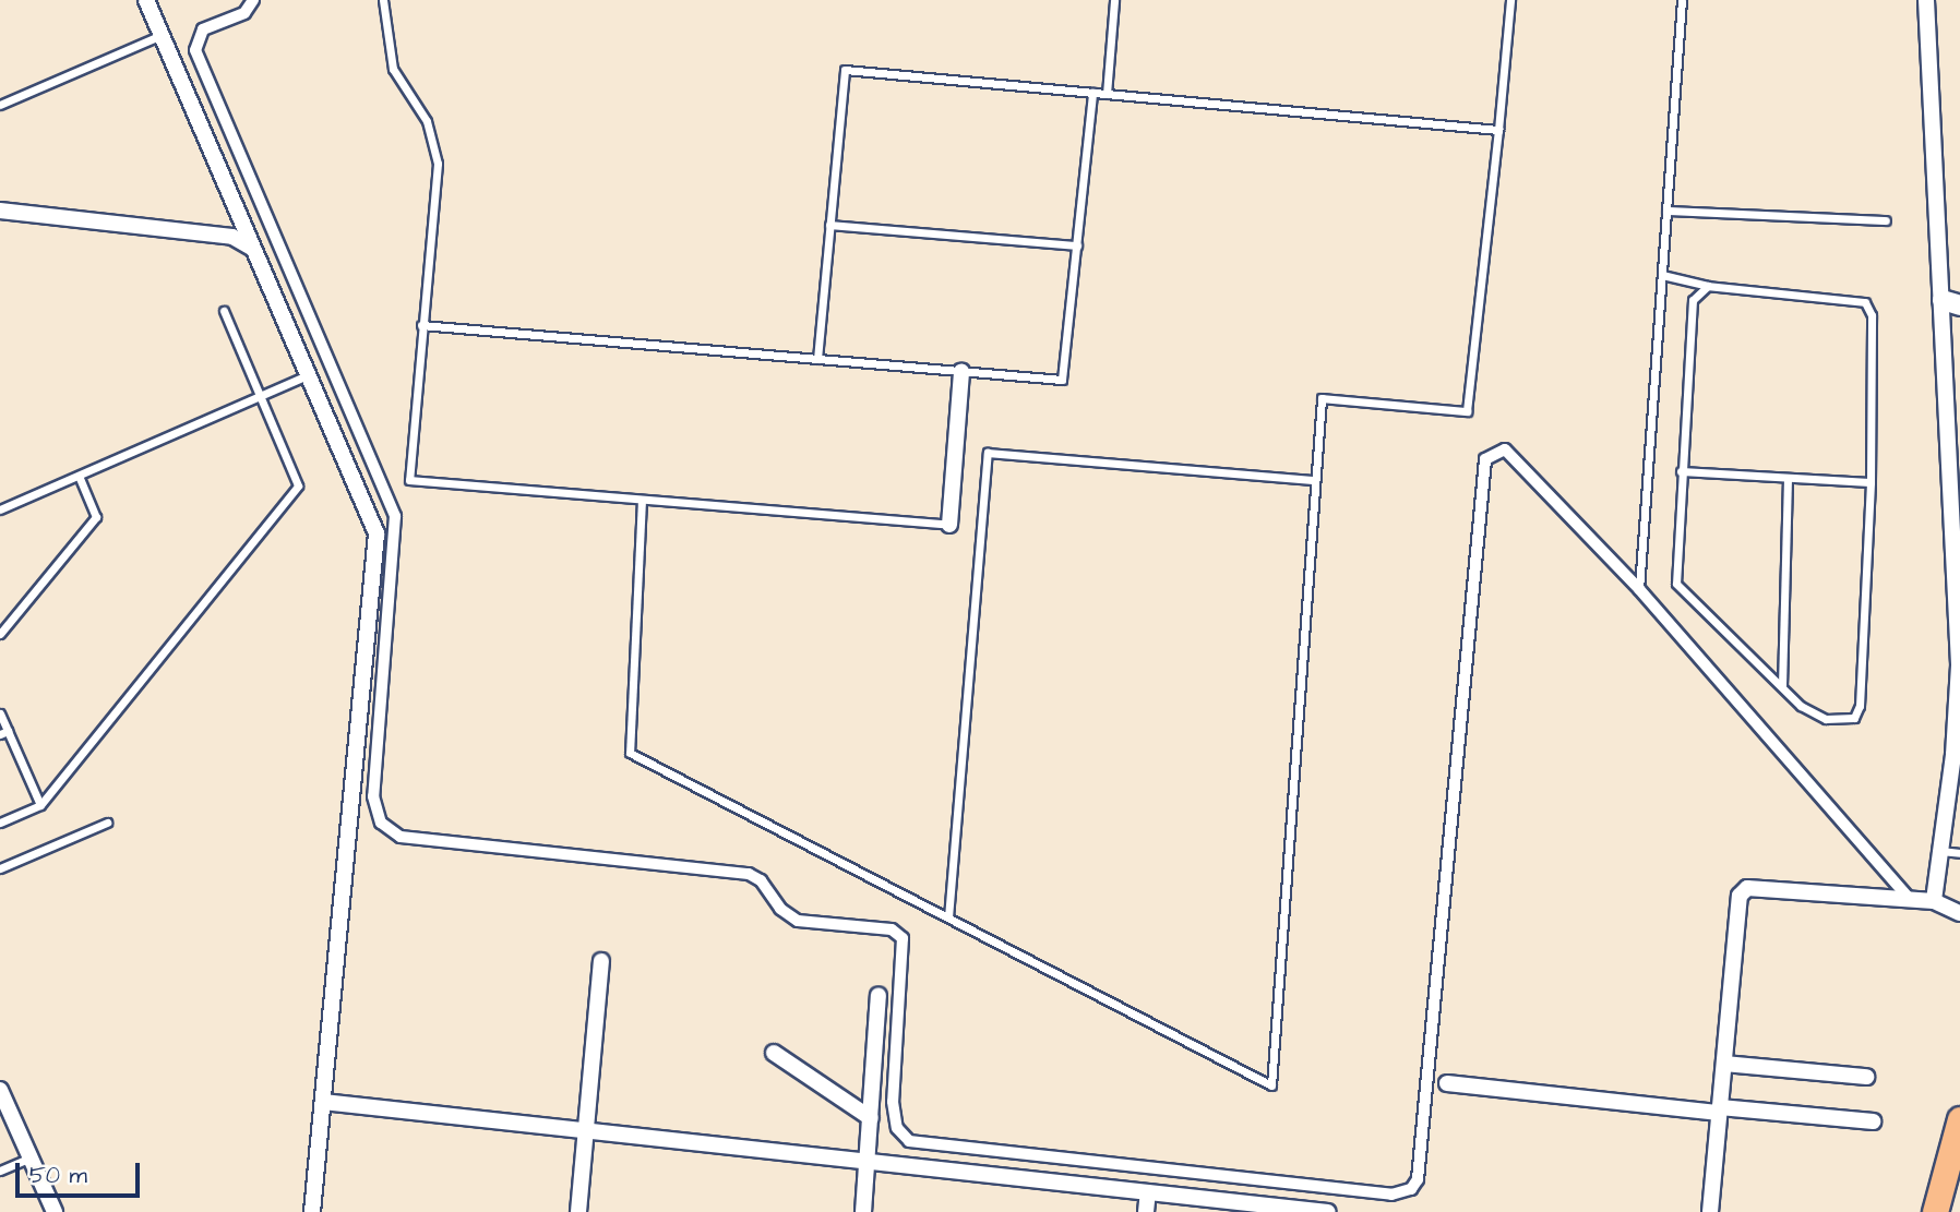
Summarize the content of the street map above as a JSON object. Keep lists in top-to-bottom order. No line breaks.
{"scale_bar":"50 m"}
